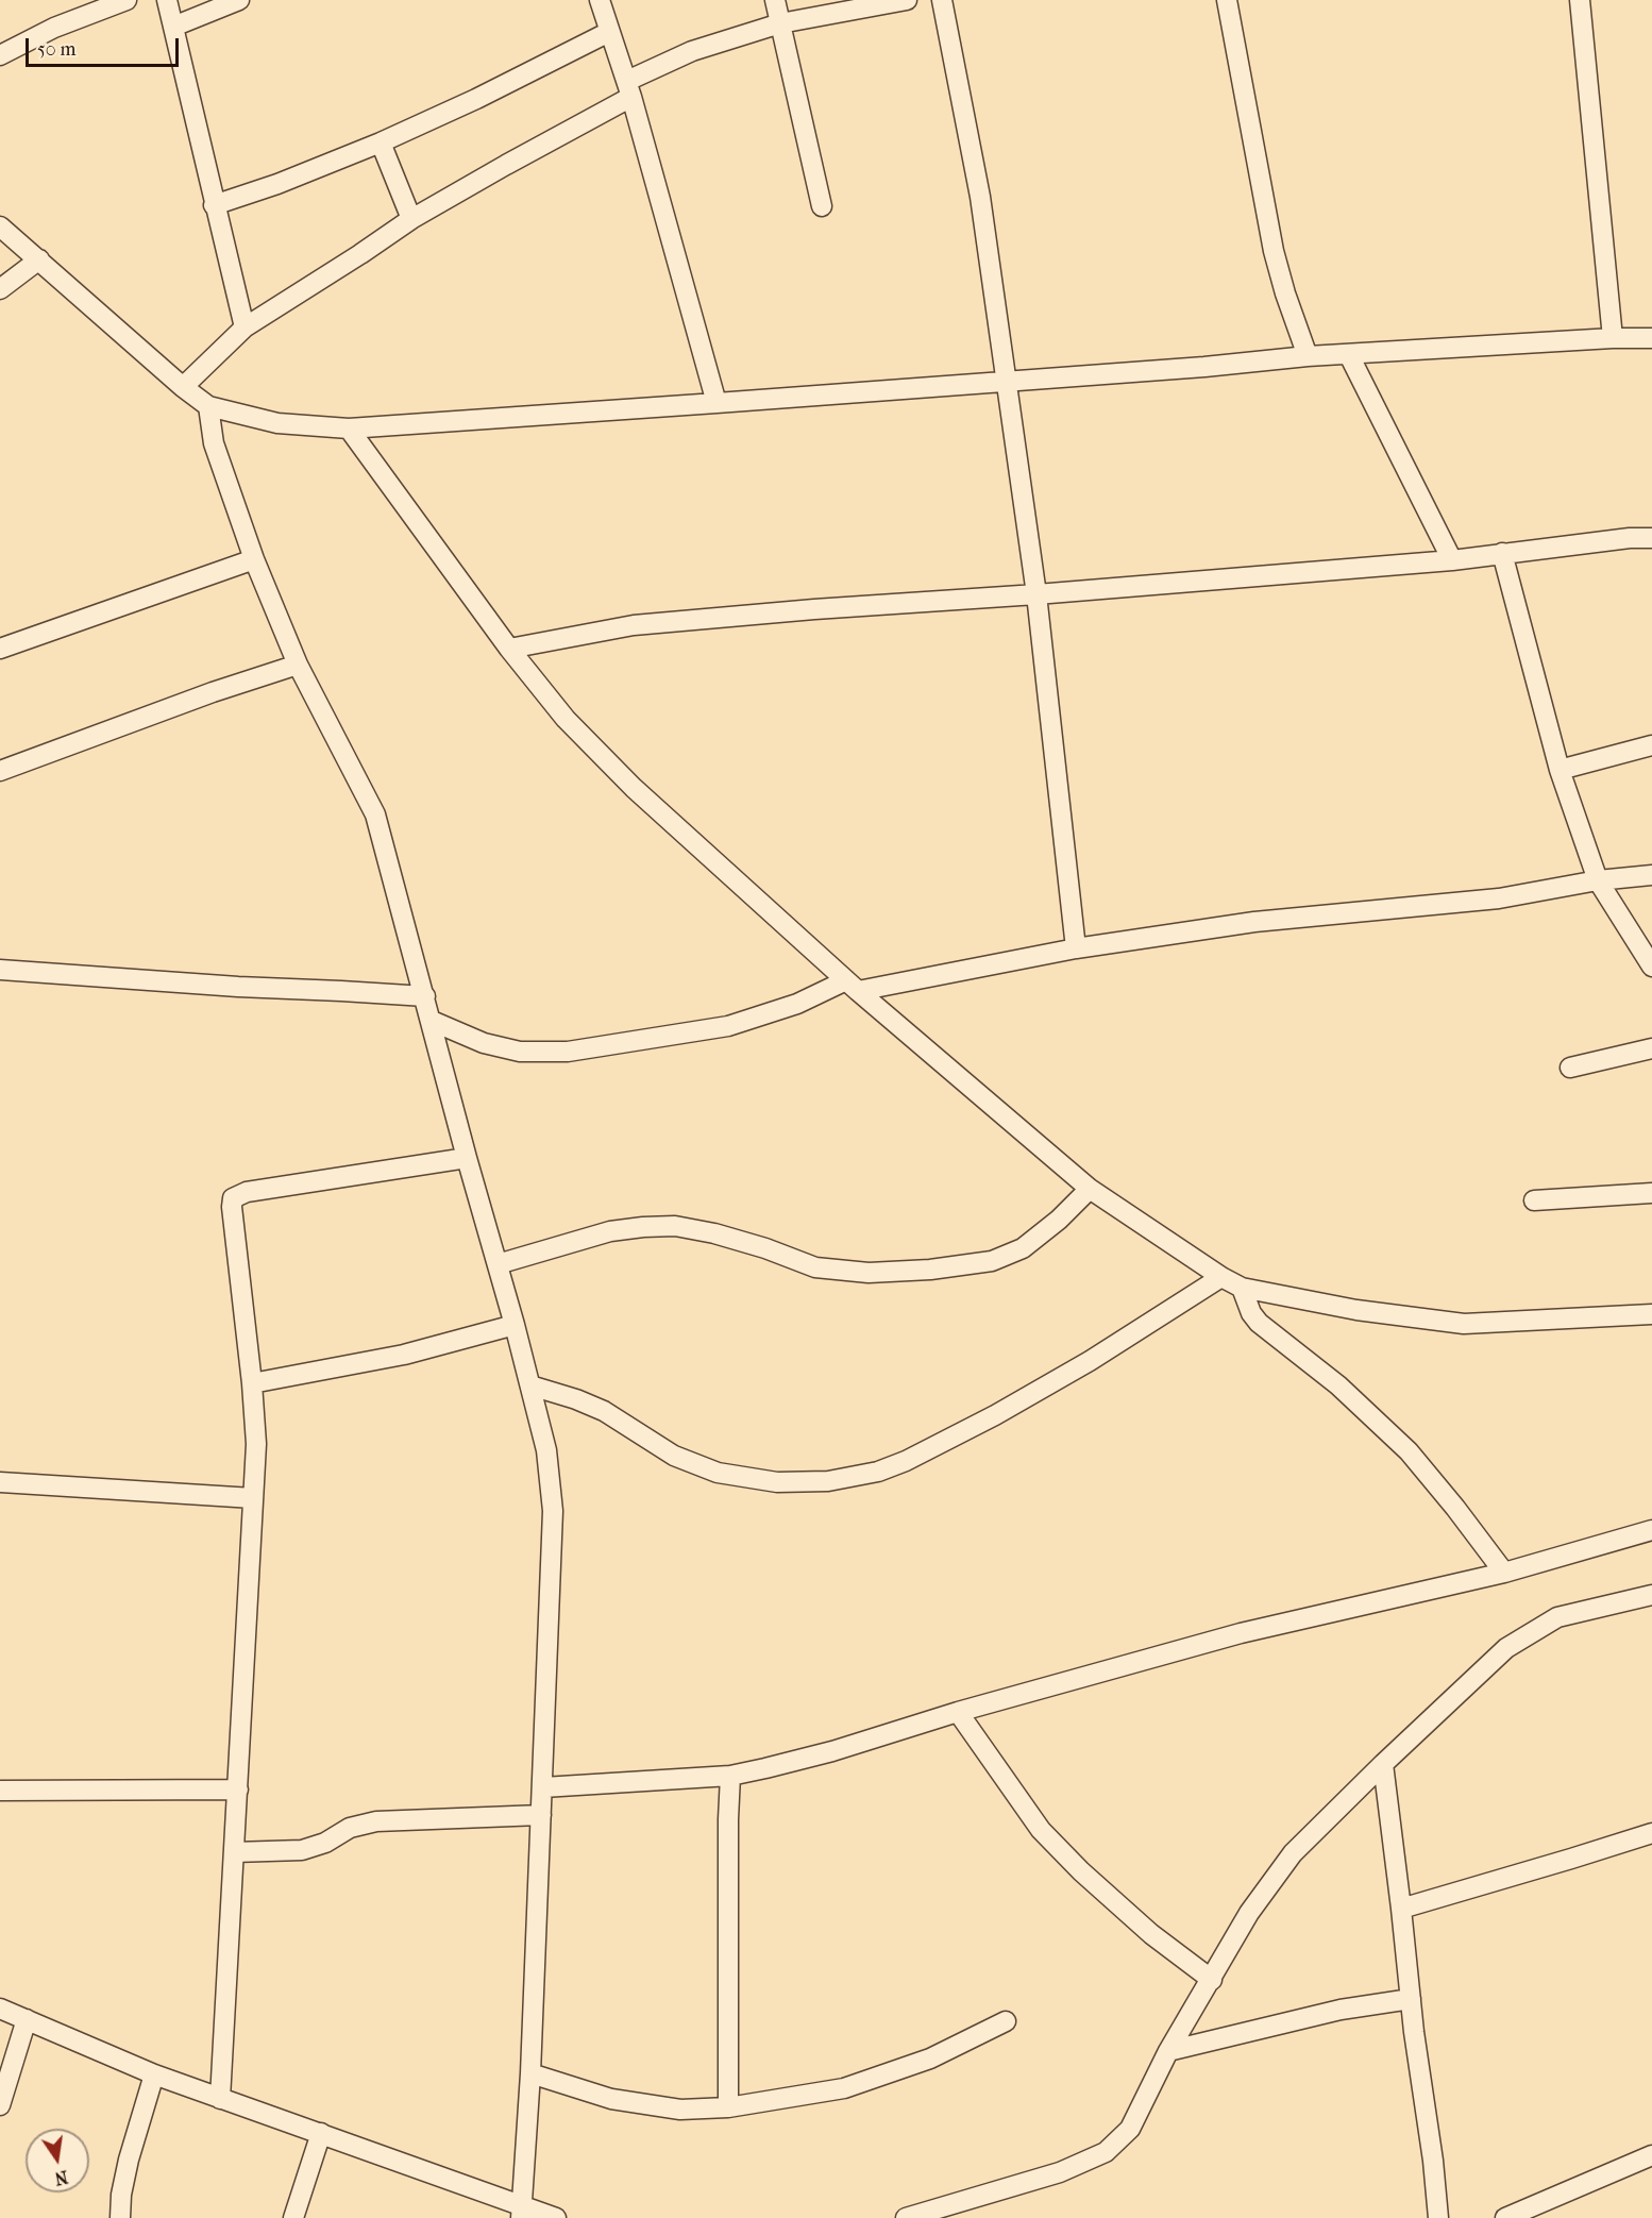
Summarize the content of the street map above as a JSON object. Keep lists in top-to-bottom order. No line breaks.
{"scale_bar":"50 m","north":"bottom"}
